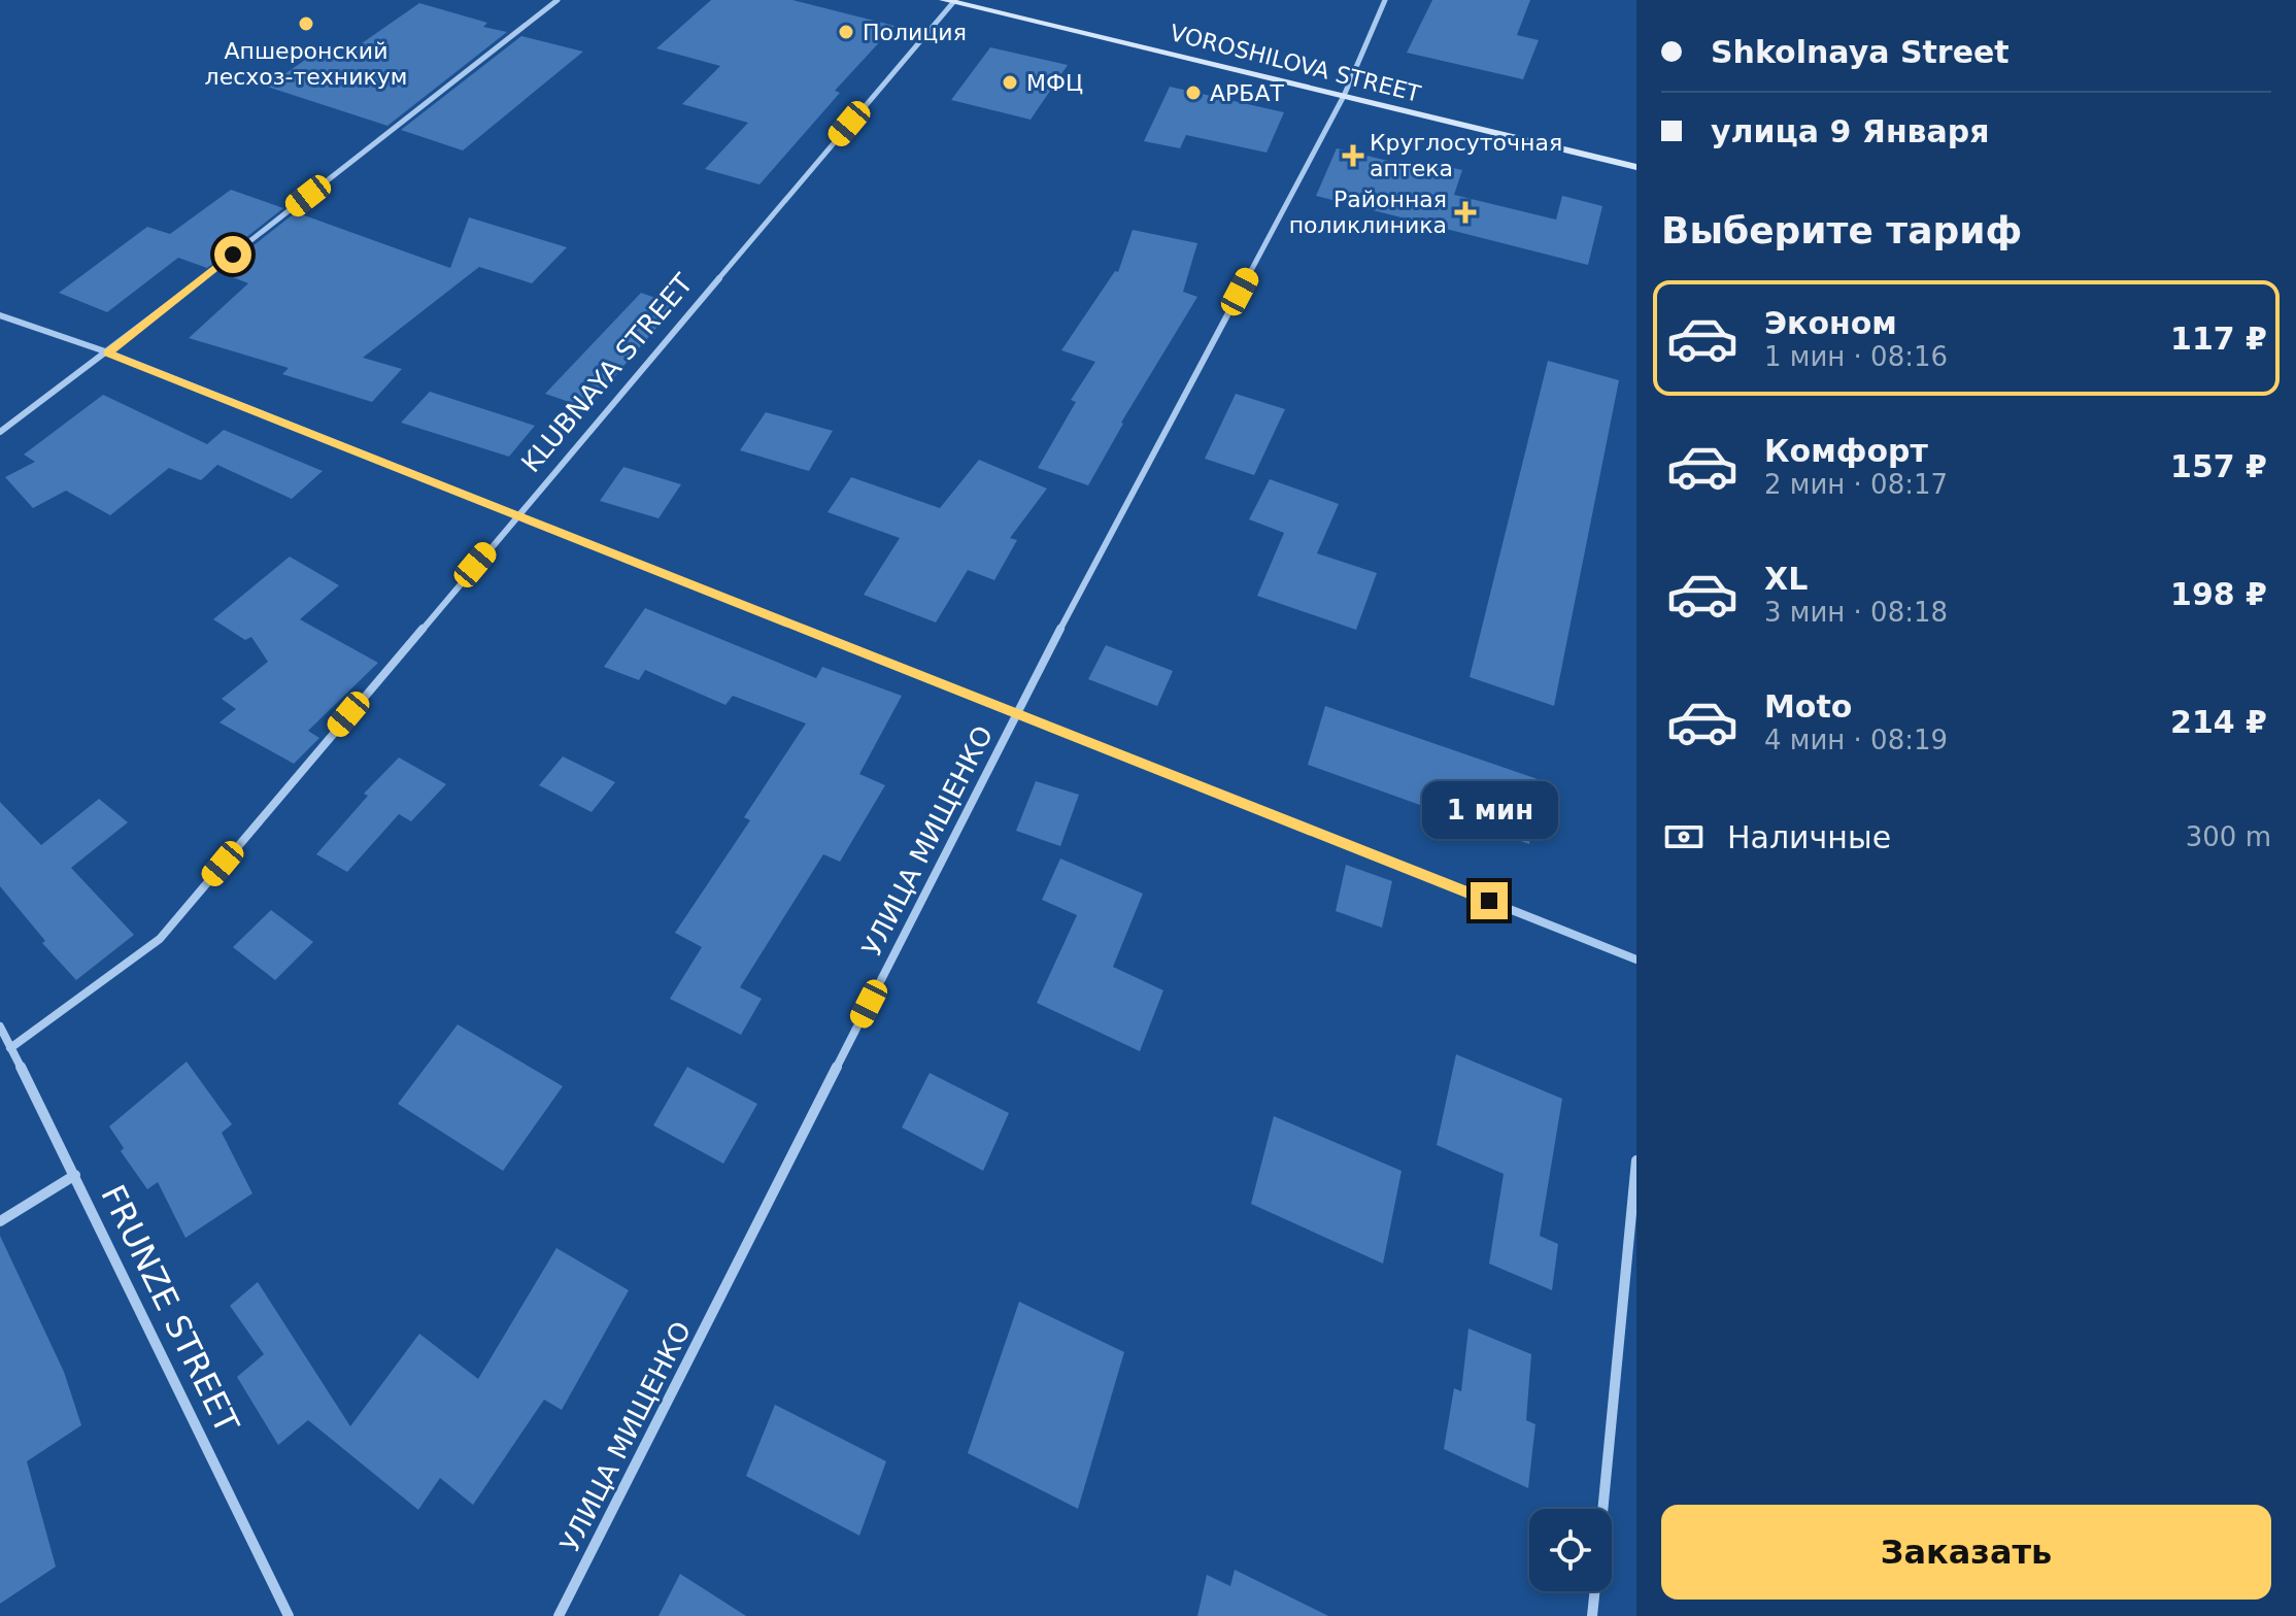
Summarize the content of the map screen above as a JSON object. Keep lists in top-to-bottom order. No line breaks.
{"streets":{"main road":["VOROSHILOVA STREET"],"street":["KLUBNAYA STREET","УЛИЦА МИЩЕНКО","FRUNZE STREET"]},"crossings":[["VOROSHILOVA STREET","KLUBNAYA STREET"],["VOROSHILOVA STREET","УЛИЦА МИЩЕНКО"],["KLUBNAYA STREET","FRUNZE STREET"]],"places":{"other":["Апшеронский лесхоз-техникум","Полиция","МФЦ","АРБАТ"],"health":["Круглосуточная аптека","Районная поликлиника"]},"page":{"banner":["Shkolnaya Street","улица 9 Января"],"heading":"Выберите тариф","list":[{"name":"Эконом","note":"1 мин · 08:16","value":"117 ₽"},{"name":"Комфорт","note":"2 мин · 08:17","value":"157 ₽"},{"name":"XL","note":"3 мин · 08:18","value":"198 ₽"},{"name":"Moto","note":"4 мин · 08:19","value":"214 ₽"}],"bubble":"1 мин","pay":["Наличные","300 m"],"buttons":"Заказать"}}
